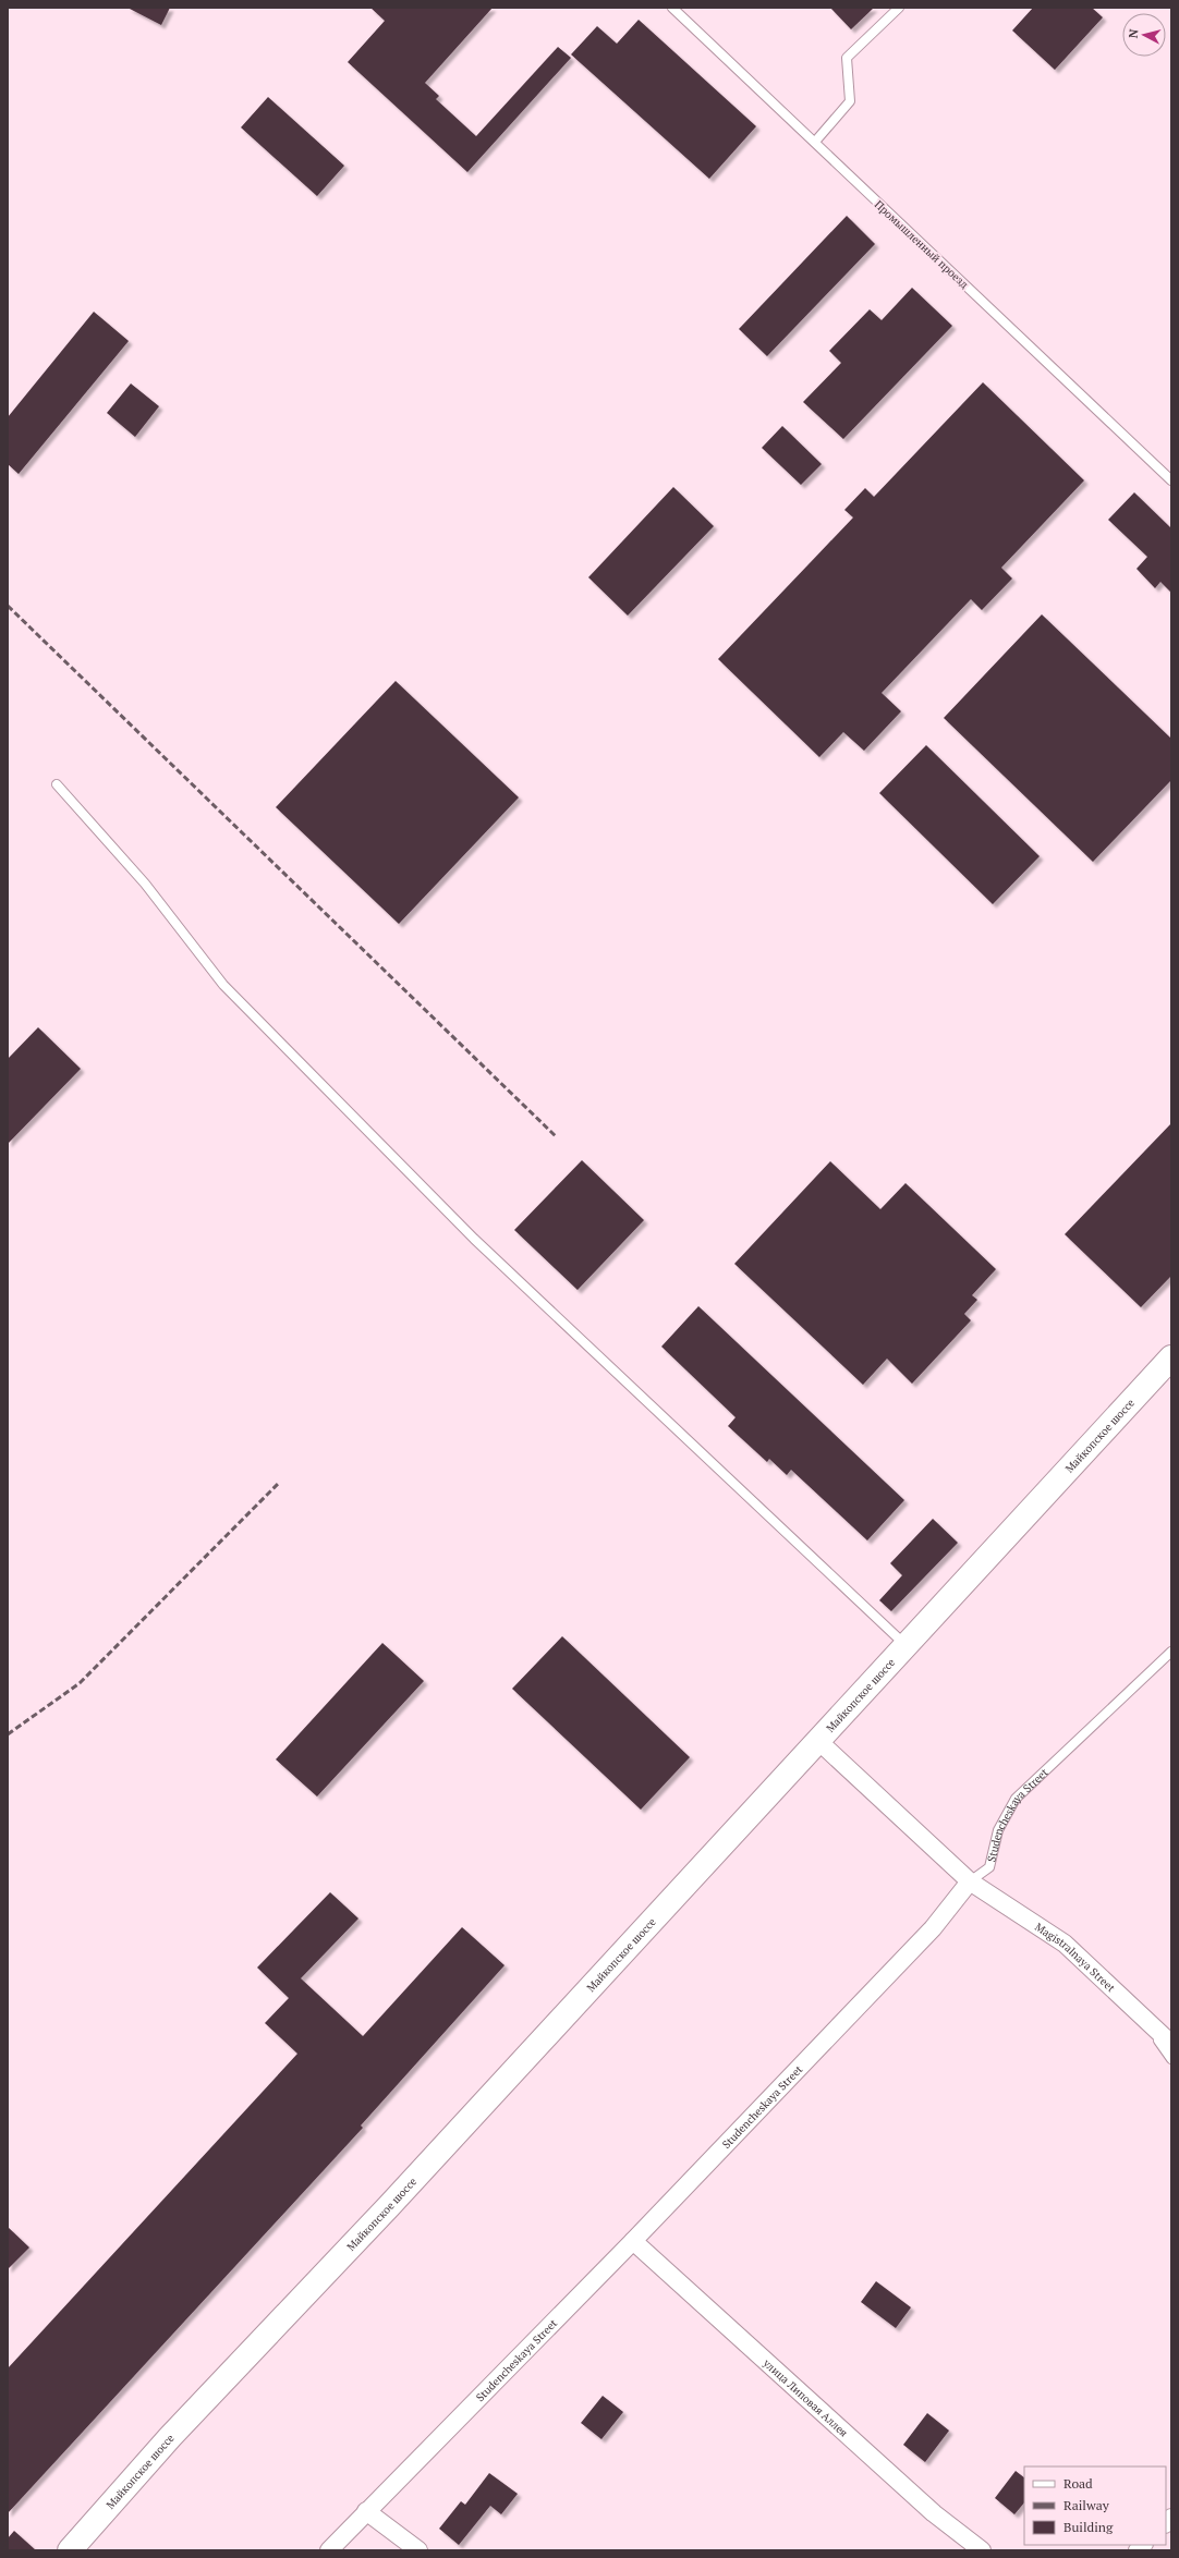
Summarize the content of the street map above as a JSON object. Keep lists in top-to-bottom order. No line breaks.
{"streets":{"street":["Майкопское шоссе","Studencheskaya Street","Magistralnaya Street","улица Липовая Аллея"],"lane":["Промышленный проезд"]},"crossings":[["Майкопское шоссе","Magistralnaya Street"],["Studencheskaya Street","Magistralnaya Street"],["Studencheskaya Street","улица Липовая Аллея"]],"legend":["Road","Railway","Building"],"north":"left"}
